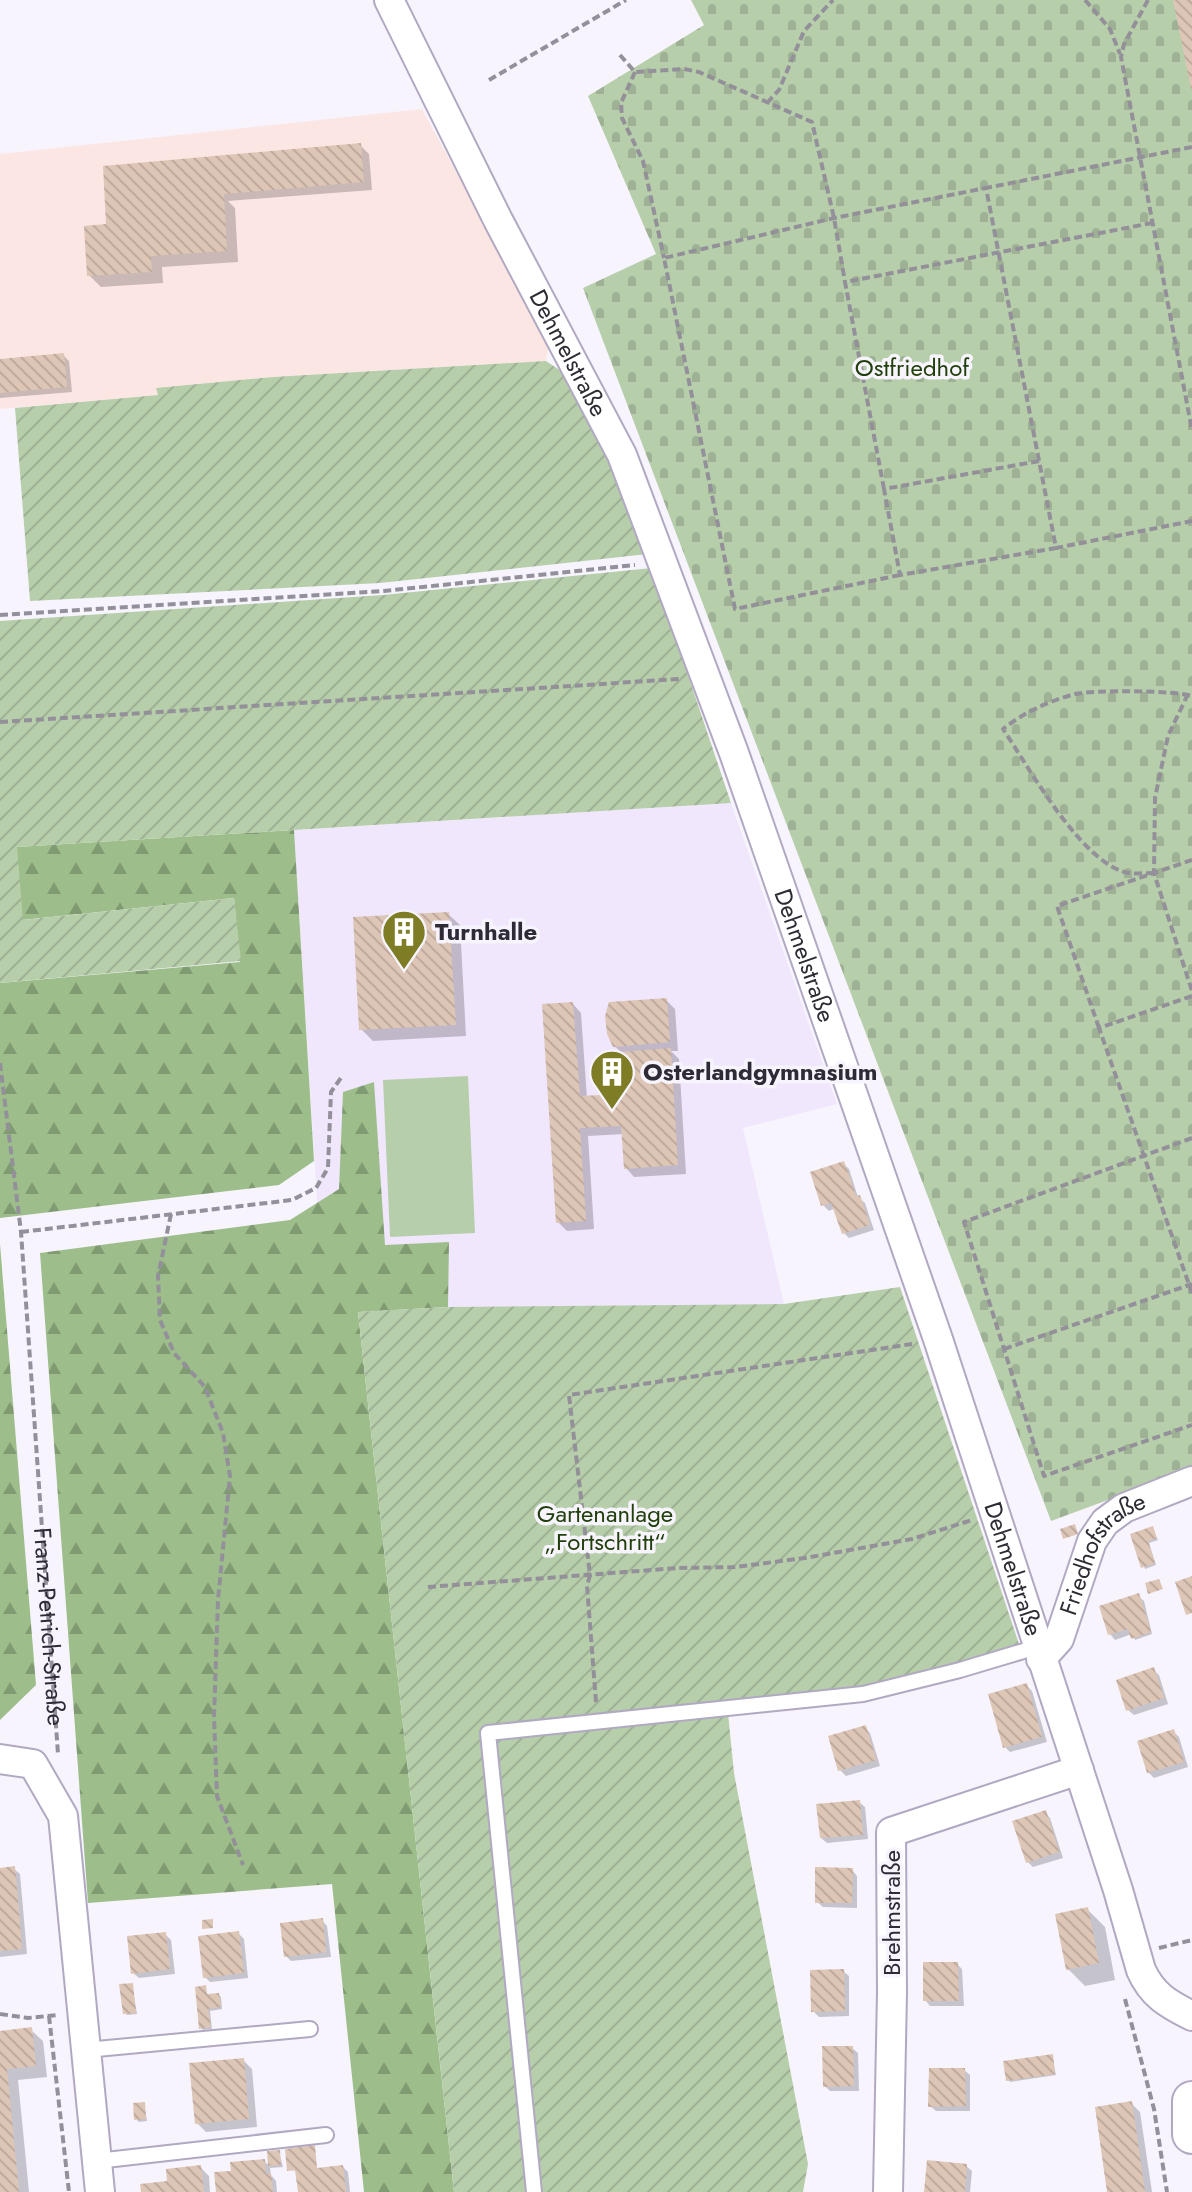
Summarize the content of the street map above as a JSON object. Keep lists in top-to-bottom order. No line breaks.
{"streets":{"street":["Dehmelstraße","Friedhofstraße","Brehmstraße"],"path":["Franz-Petrich-Straße"]},"crossings":[["Dehmelstraße","Friedhofstraße"],["Dehmelstraße","Brehmstraße"]],"parks":["Ostfriedhof","Gartenanlage „Fortschritt“"],"places":{"building":["Turnhalle","Osterlandgymnasium"]}}
